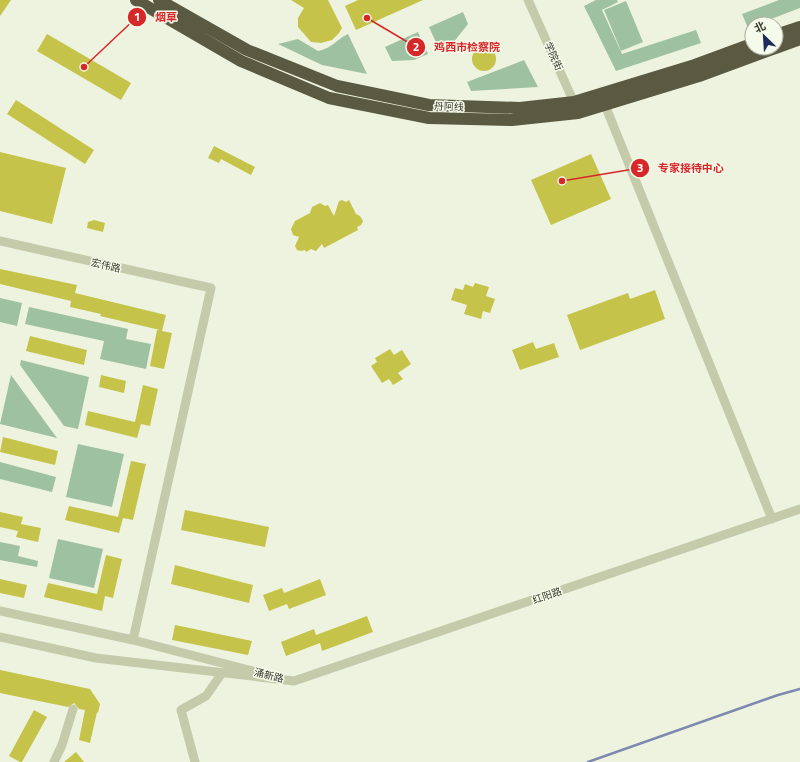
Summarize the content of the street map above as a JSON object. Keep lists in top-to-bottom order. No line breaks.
{"streets":{"highway":["丹阿线"],"street":["学院街","宏伟路","红阳路","涌新路"]},"crossings":[["学院街","丹阿线"],["宏伟路","涌新路"],["红阳路","涌新路"]],"places":["鸡西市检察院","烟草","专家接待中心"],"north":"top left"}
